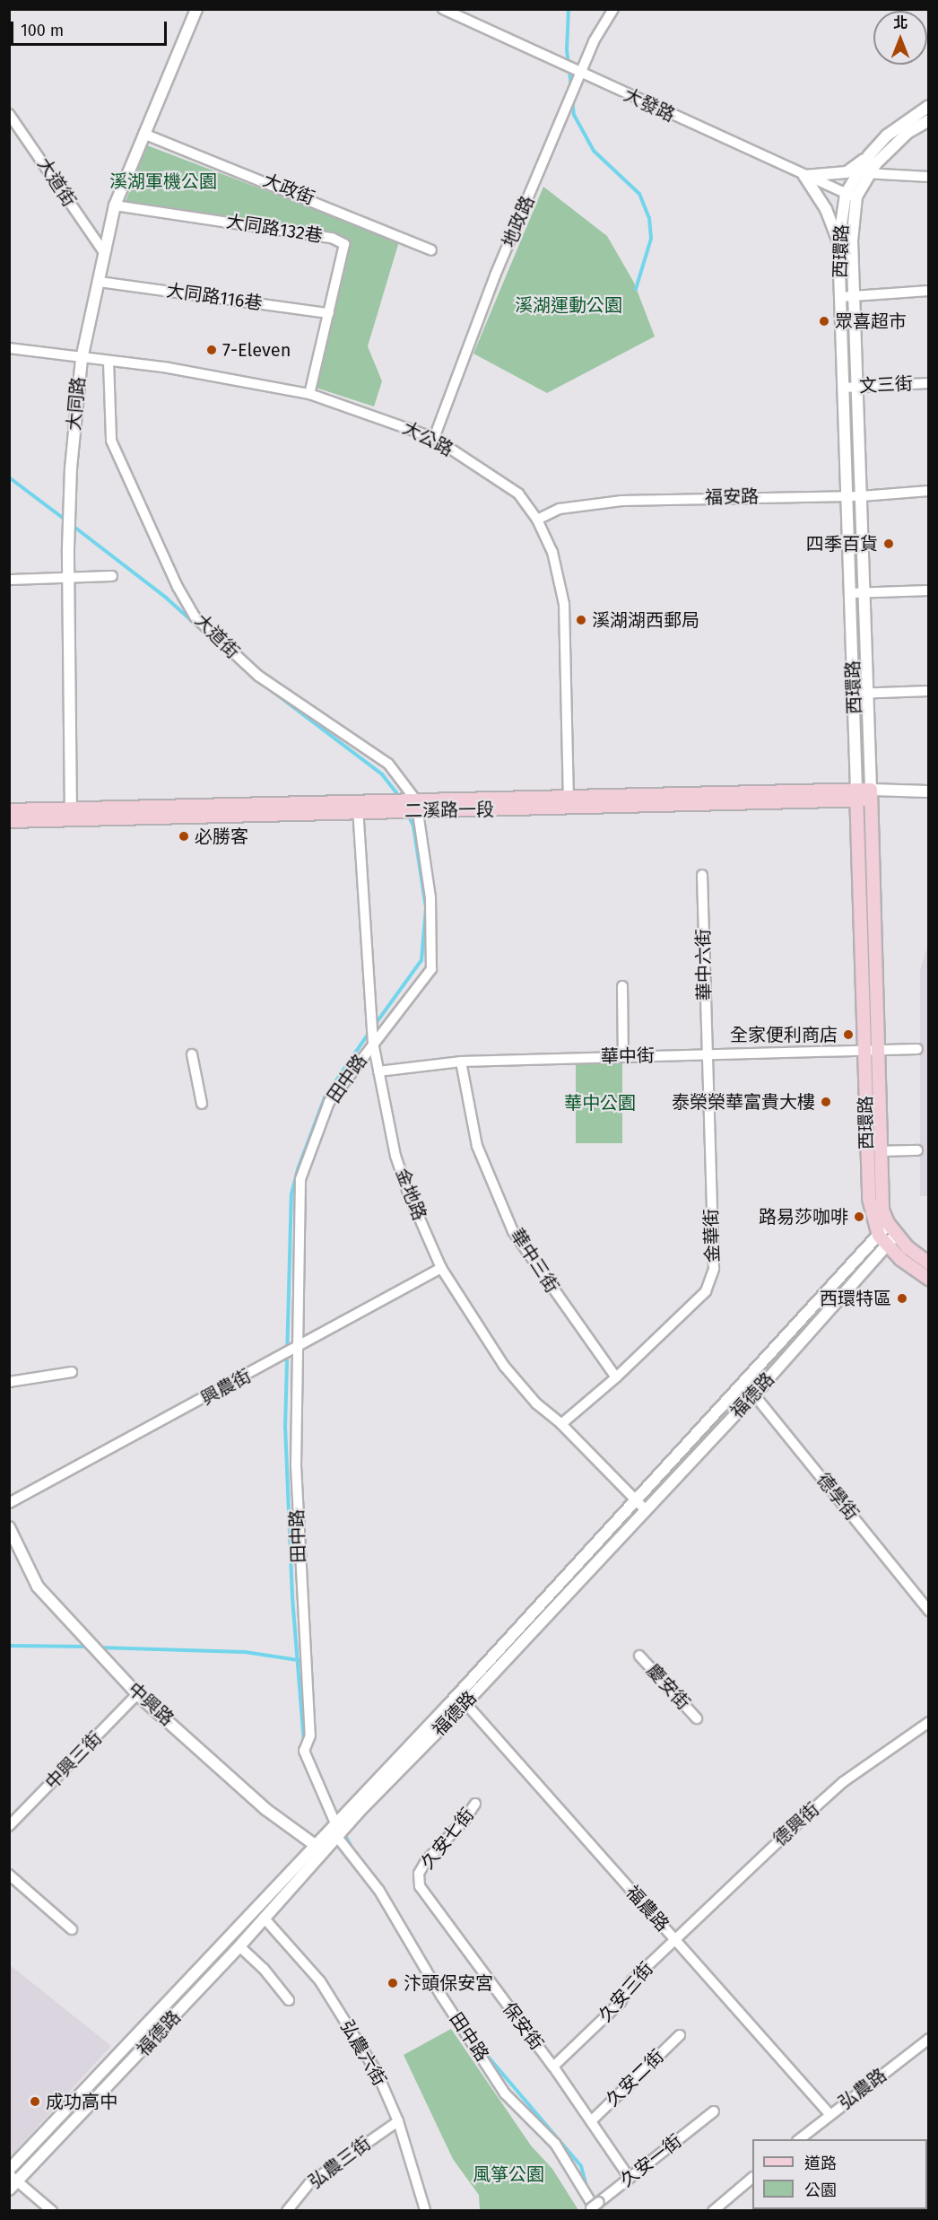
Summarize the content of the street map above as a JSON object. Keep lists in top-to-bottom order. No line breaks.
{"streets":{"main road":["西環路","二溪路一段"],"street":["大發路","大道街","大政街","地政路","大同路132巷","大同路116巷","文三街","大同路","大公路","福安路","華中六街","華中街","田中路","金地路","金華街","華中三街","興農街","福德路","德學街","慶安街","中興路","中興三街","德興街","久安七街","福農路","久安三街","保安街","弘農六街","久安二街","弘農路","久安一街","弘農三街"]},"crossings":[["大發路","地政路"],["大發路","西環路"],["大道街","大同路"],["大道街","大公路"],["大道街","二溪路一段"],["大道街","田中路"],["大政街","大同路"],["地政路","大公路"],["大同路132巷","大同路116巷"],["大同路132巷","大同路"],["大同路132巷","大公路"],["西環路","文三街"],["西環路","福安路"],["西環路","二溪路一段"],["西環路","華中街"],["西環路","福德路"],["大同路116巷","大同路"],["大同路","大公路"],["大同路","二溪路一段"],["大公路","福安路"],["大公路","二溪路一段"],["二溪路一段","田中路"],["二溪路一段","金地路"],["華中六街","華中街"],["華中六街","金華街"],["華中街","金地路"],["華中街","金華街"],["華中街","華中三街"],["田中路","金地路"],["田中路","興農街"],["田中路","福德路"],["田中路","久安一街"],["金地路","興農街"],["金地路","福德路"],["金華街","華中三街"],["福德路","德學街"],["福德路","中興路"],["福德路","福農路"],["福德路","弘農六街"],["中興路","中興三街"],["德興街","福農路"],["德興街","久安三街"],["久安七街","保安街"],["福農路","久安三街"],["福農路","弘農路"],["久安三街","保安街"],["保安街","久安二街"],["保安街","久安一街"],["弘農六街","弘農三街"]],"parks":["溪湖軍機公園","溪湖運動公園","華中公園","風箏公園"],"places":["眾喜超市","7-Eleven","四季百貨","溪湖湖西郵局","必勝客","全家便利商店","泰榮榮華富貴大樓","路易莎咖啡","西環特區","汴頭保安宮","成功高中"],"legend":["道路","公園"],"scale_bar":"100 m","north":"top"}
